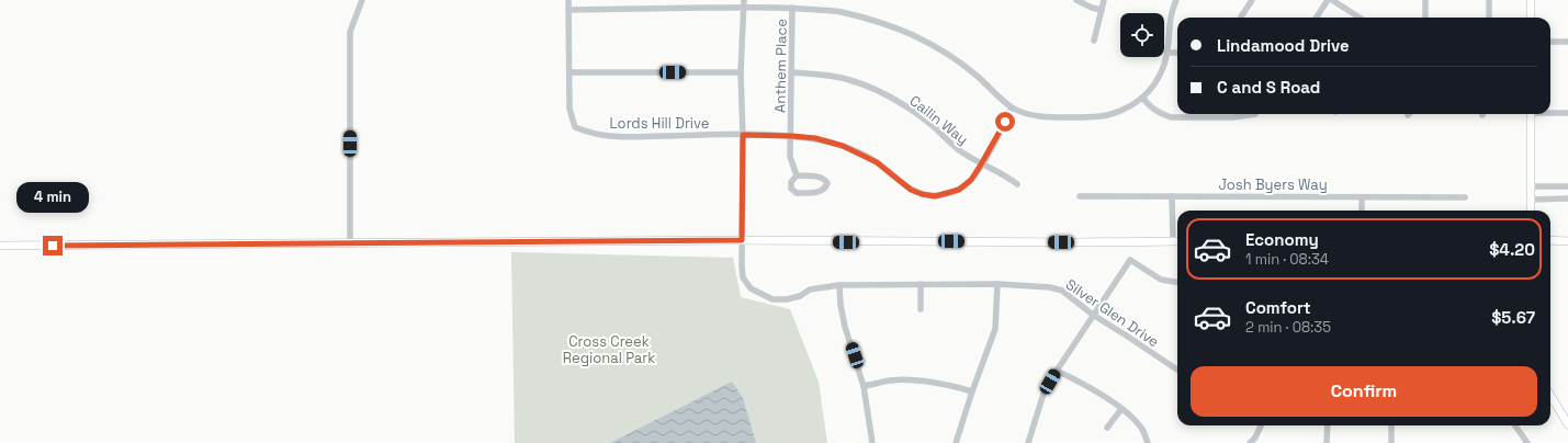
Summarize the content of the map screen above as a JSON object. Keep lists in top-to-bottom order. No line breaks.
{"streets":{"street":["Anthem Place","Cailin Way","Lords Hill Drive","Josh Byers Way","Silver Glen Drive"]},"crossings":[["Anthem Place","Cailin Way"],["Lords Hill Drive","Silver Glen Drive"]],"parks":["Cross Creek Regional Park"],"page":{"banner":["Lindamood Drive","C and S Road"],"bubble":"4 min","list":[{"name":"Economy","note":"1 min · 08:34","value":"$4.20"},{"name":"Comfort","note":"2 min · 08:35","value":"$5.67"}],"buttons":"Confirm"}}
